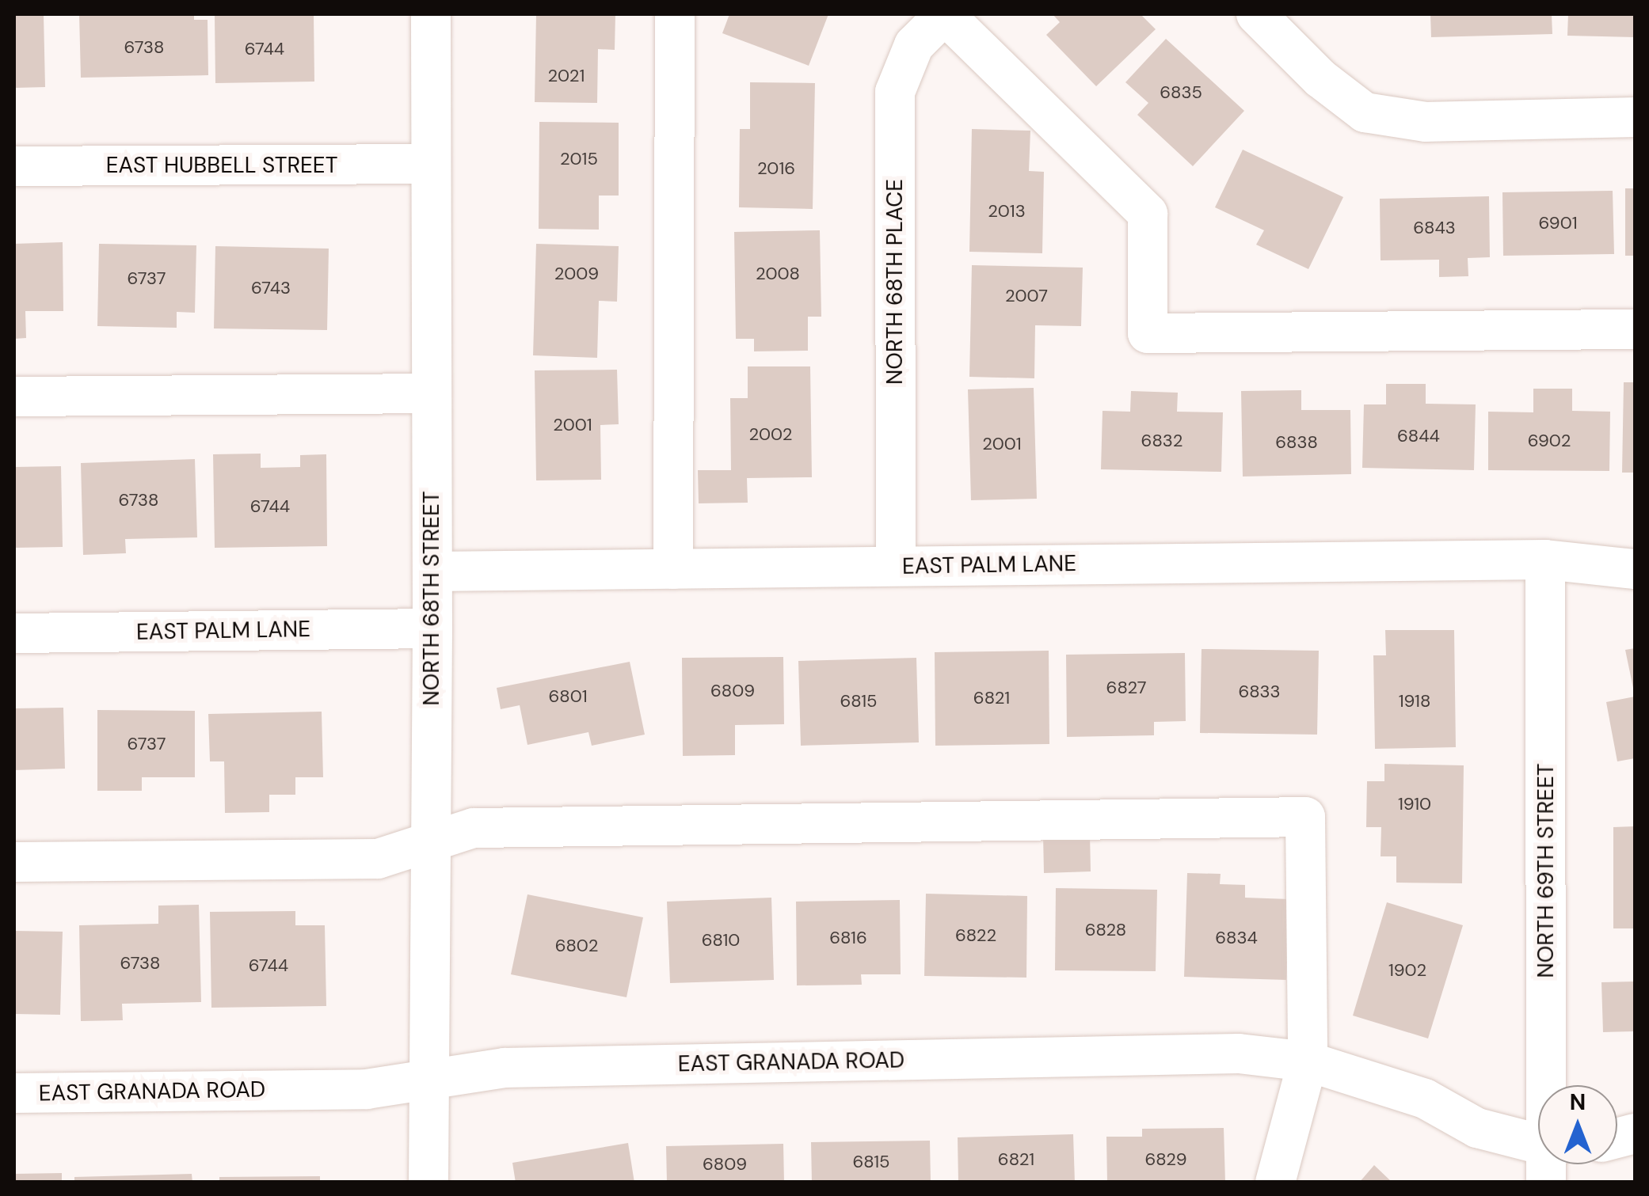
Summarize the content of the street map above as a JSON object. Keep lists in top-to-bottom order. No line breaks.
{"streets":{"street":["EAST HUBBELL STREET","NORTH 68TH PLACE","EAST PALM LANE","NORTH 68TH STREET","NORTH 69TH STREET","EAST GRANADA ROAD"]},"crossings":[["EAST HUBBELL STREET","NORTH 68TH STREET"],["NORTH 68TH PLACE","EAST PALM LANE"],["EAST PALM LANE","NORTH 68TH STREET"],["EAST PALM LANE","NORTH 69TH STREET"],["NORTH 68TH STREET","EAST GRANADA ROAD"]],"house_numbers":["6738","6744","2021","6835","2015","2016","2013","6901","6843","2009","2008","6737","6743","2007","2001","2002","6844","6832","6902","6838","2001","6738","6744","6827","6809","6833","6801","6821","6815","1918","6737","1910","6828","6822","6816","6834","6810","6802","6738","6744","1902","6821","6829","6815","6809"],"north":"top"}
